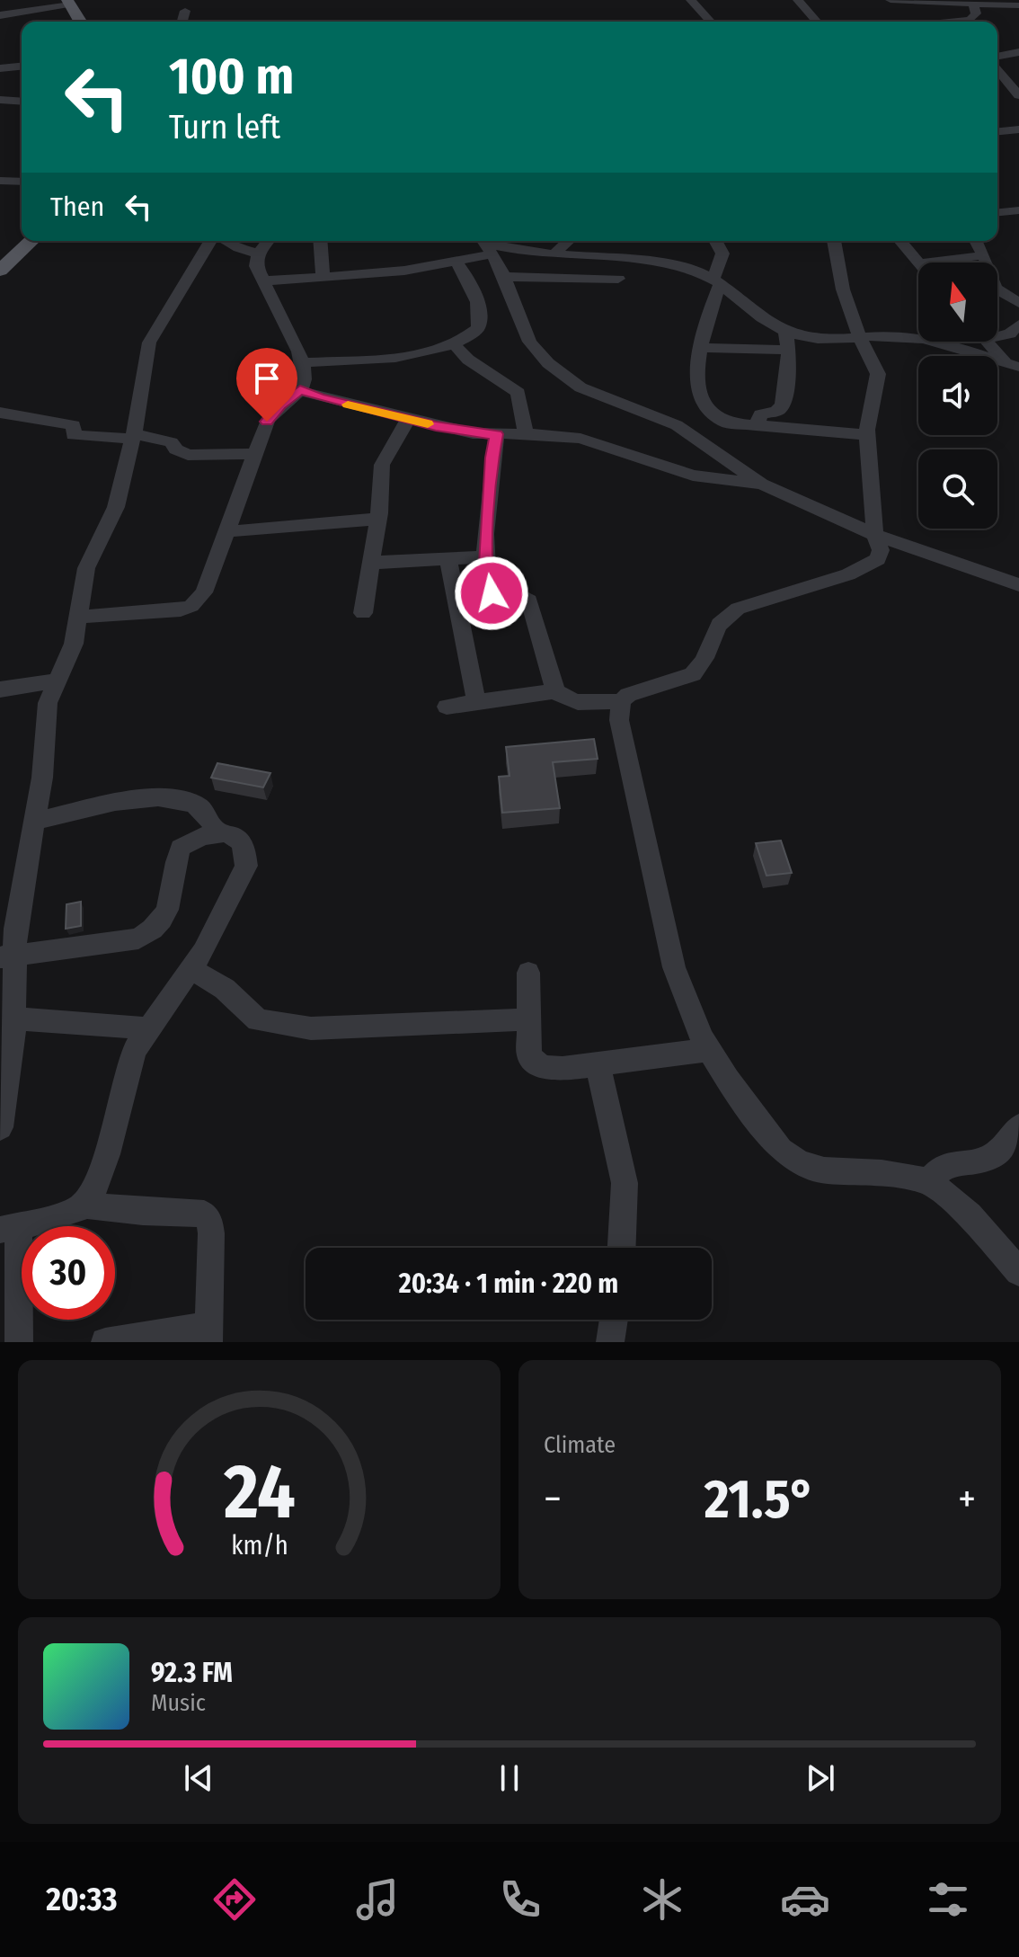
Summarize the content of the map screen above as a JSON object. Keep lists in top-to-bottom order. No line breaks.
{"north":"top","page":{"turn":["100 m","Turn left"],"then":"Then","limit":"30","trip":"20:34 · 1 min · 220 m","tile":"Climate","heat":["−","21.5°","+"],"song":["92.3 FM","Music"],"tabs":"20:33","gauge":["24","km/h"]}}
